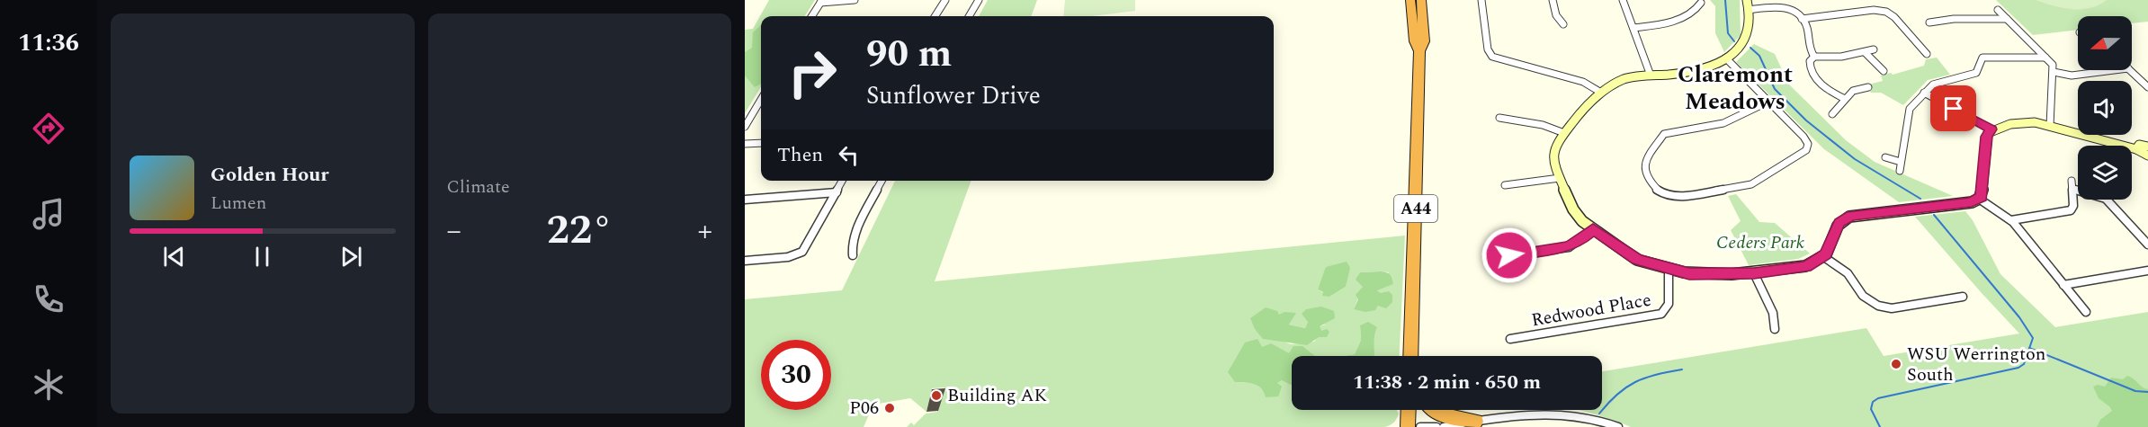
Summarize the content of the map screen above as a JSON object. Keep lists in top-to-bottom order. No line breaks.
{"streets":{"highway":["A44"],"street":["Redwood Place"]},"districts":["Claremont Meadows"],"parks":["Ceders Park"],"places":["WSU Werrington South","Building AK","P06"],"north":"left","page":{"tabs":"11:36","tile":"Climate","turn":["90 m","Sunflower Drive"],"then":"Then","song":["Golden Hour","Lumen"],"heat":["−","22°","+"],"limit":"30","trip":"11:38 · 2 min · 650 m"}}
